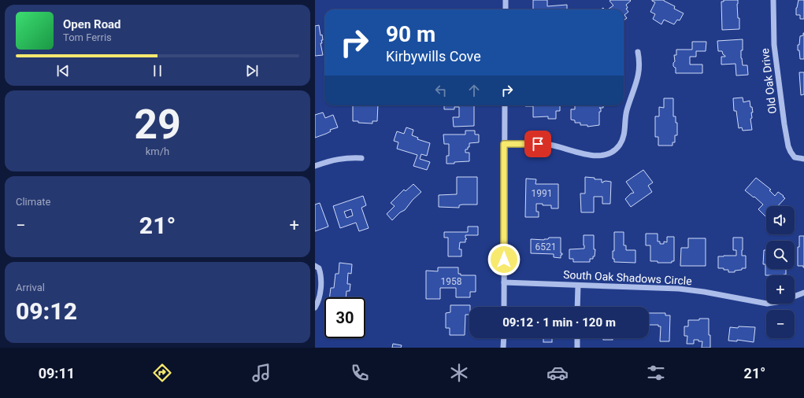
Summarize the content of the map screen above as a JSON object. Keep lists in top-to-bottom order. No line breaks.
{"streets":{"street":["Old Oak Drive","South Oak Shadows Circle"]},"house_numbers":["1991","6521","1958"],"page":{"turn":["90 m","Kirbywills Cove"],"song":["Open Road","Tom Ferris"],"tile":[["29","km/h"],"Climate",["Arrival","09:12"]],"map_buttons":["+","−"],"heat":["−","21°","+"],"limit":"30","trip":"09:12 · 1 min · 120 m","tabs":["09:11","21°"]}}
